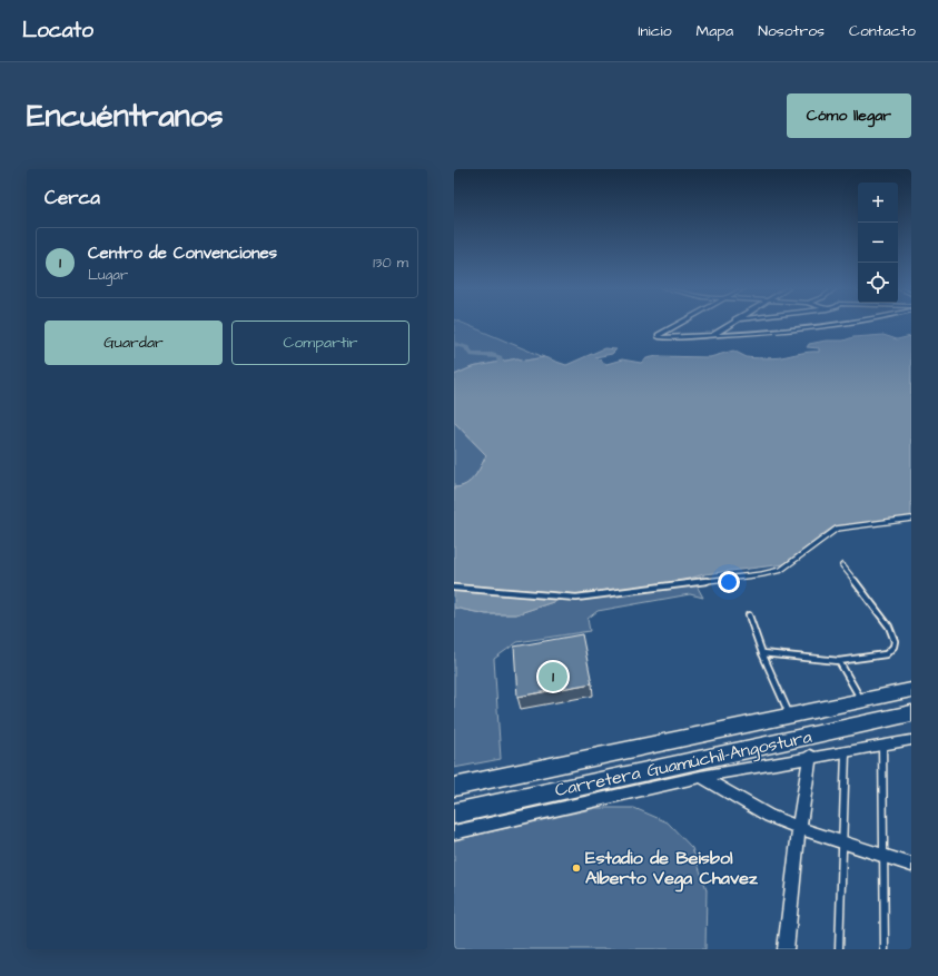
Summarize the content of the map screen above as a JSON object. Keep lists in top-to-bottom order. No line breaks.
{"streets":{"main road":["Carretera Guamúchil-Angostura"]},"places":["Estadio de Beisbol Alberto Vega Chavez"],"page":{"header":"Locato","nav":["Inicio","Mapa","Nosotros","Contacto"],"buttons":["Cómo llegar",["Guardar","Compartir"]],"title":"Encuéntranos","heading":"Cerca","map_buttons":["+","−"],"list":[{"mark":"1","name":"Centro de Convenciones","note":"Lugar","value":"130 m"}],"pins":"1"}}
